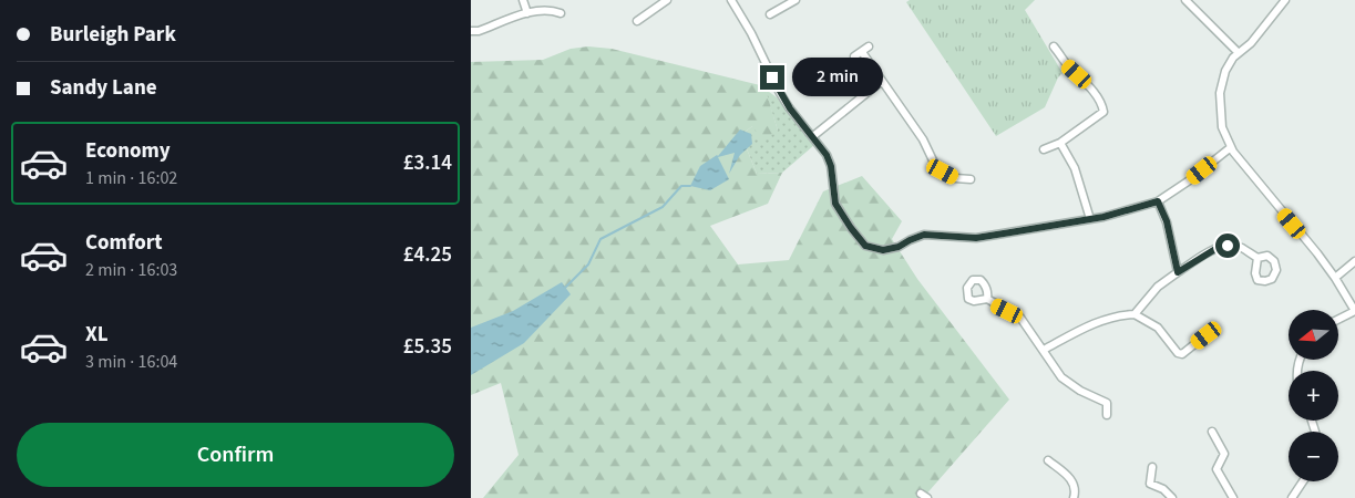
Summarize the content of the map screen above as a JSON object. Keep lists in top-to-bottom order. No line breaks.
{"north":"left","page":{"banner":["Burleigh Park","Sandy Lane"],"bubble":"2 min","list":[{"name":"Economy","note":"1 min · 16:02","value":"£3.14"},{"name":"Comfort","note":"2 min · 16:03","value":"£4.25"},{"name":"XL","note":"3 min · 16:04","value":"£5.35"}],"map_buttons":["+","−"],"buttons":"Confirm"}}
